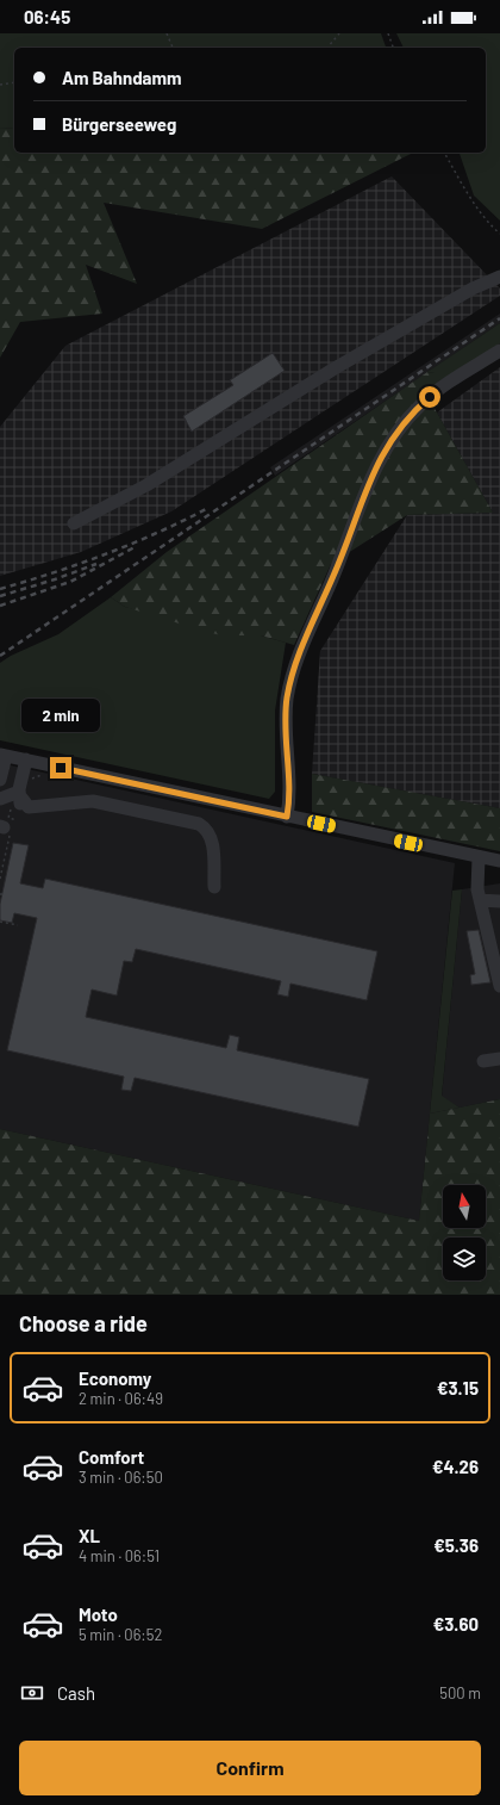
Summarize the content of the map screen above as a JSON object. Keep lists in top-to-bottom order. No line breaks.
{"north":"top","page":{"status":"06:45","banner":["Am Bahndamm","Bürgerseeweg"],"bubble":"2 min","heading":"Choose a ride","list":[{"name":"Economy","note":"2 min · 06:49","value":"€3.15"},{"name":"Comfort","note":"3 min · 06:50","value":"€4.26"},{"name":"XL","note":"4 min · 06:51","value":"€5.36"},{"name":"Moto","note":"5 min · 06:52","value":"€3.60"}],"pay":["Cash","500 m"],"buttons":"Confirm"}}
